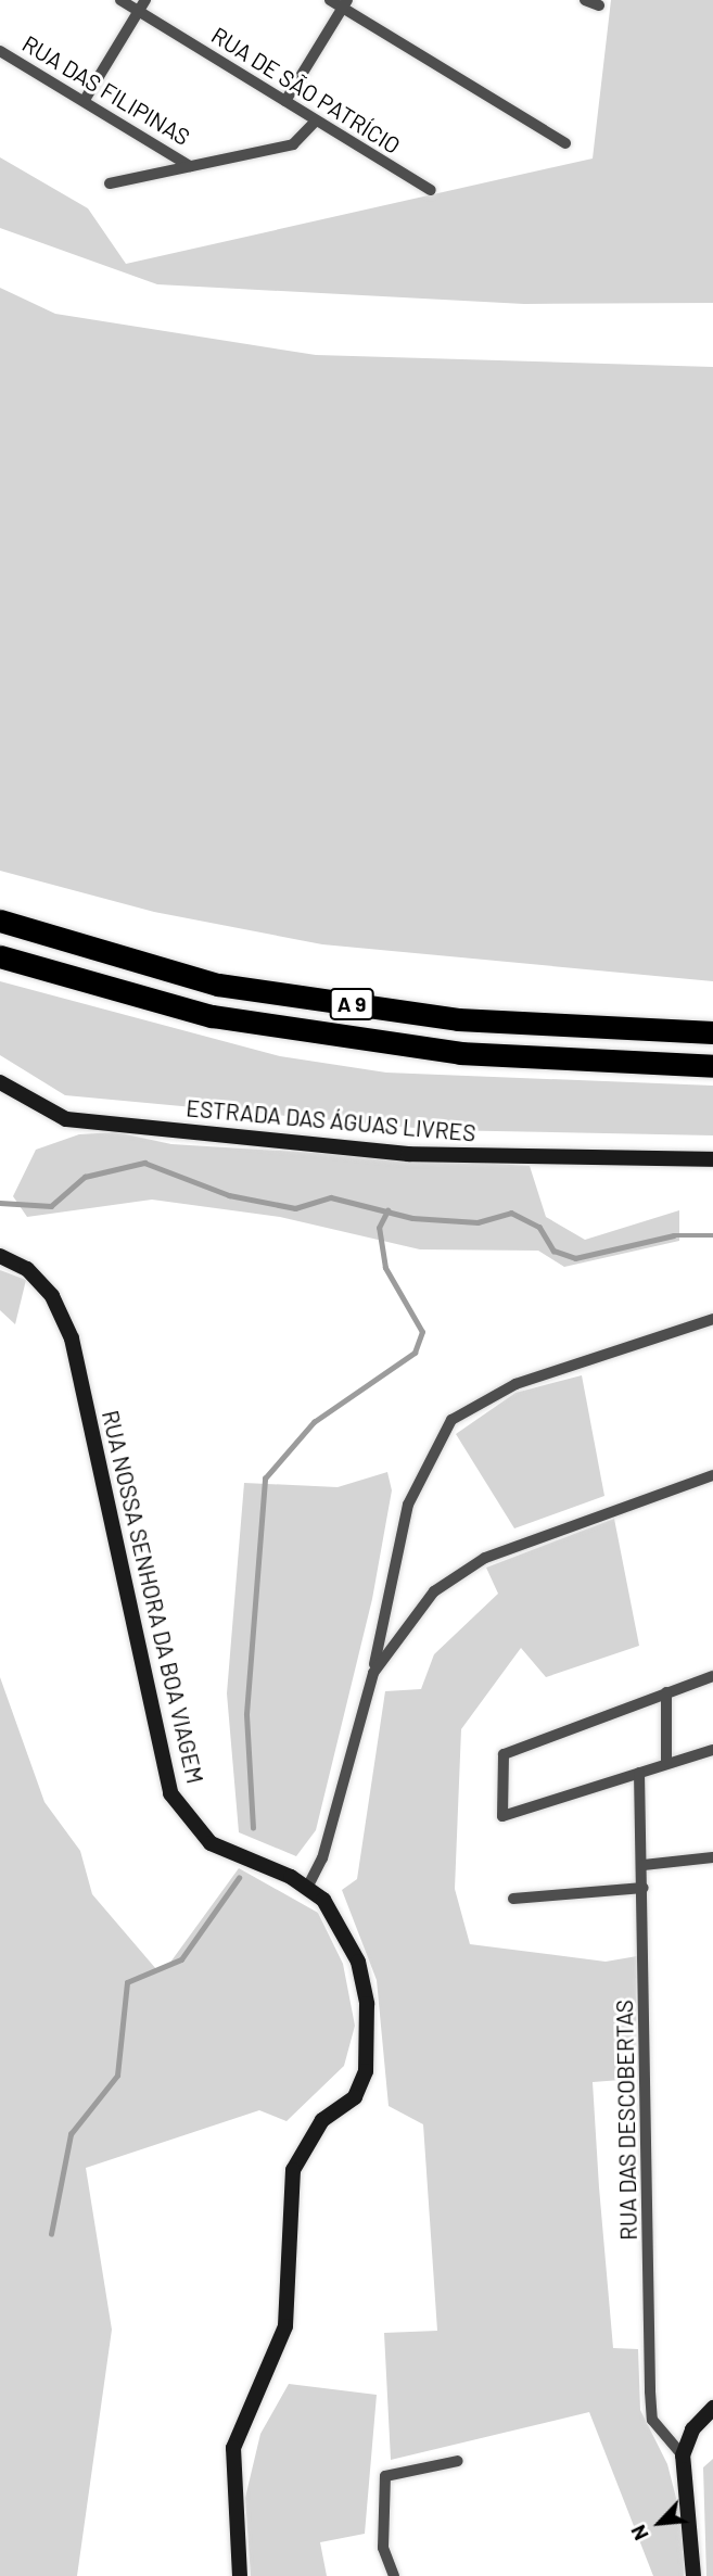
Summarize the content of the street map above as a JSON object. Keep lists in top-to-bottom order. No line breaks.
{"streets":{"highway":["A 9"],"main road":["ESTRADA DAS ÁGUAS LIVRES","RUA NOSSA SENHORA DA BOA VIAGEM"],"street":["RUA DAS FILIPINAS","RUA DE SÃO PATRÍCIO","RUA DAS DESCOBERTAS"]},"crossings":[["RUA DAS FILIPINAS","RUA DE SÃO PATRÍCIO"]],"north":"bottom left"}
